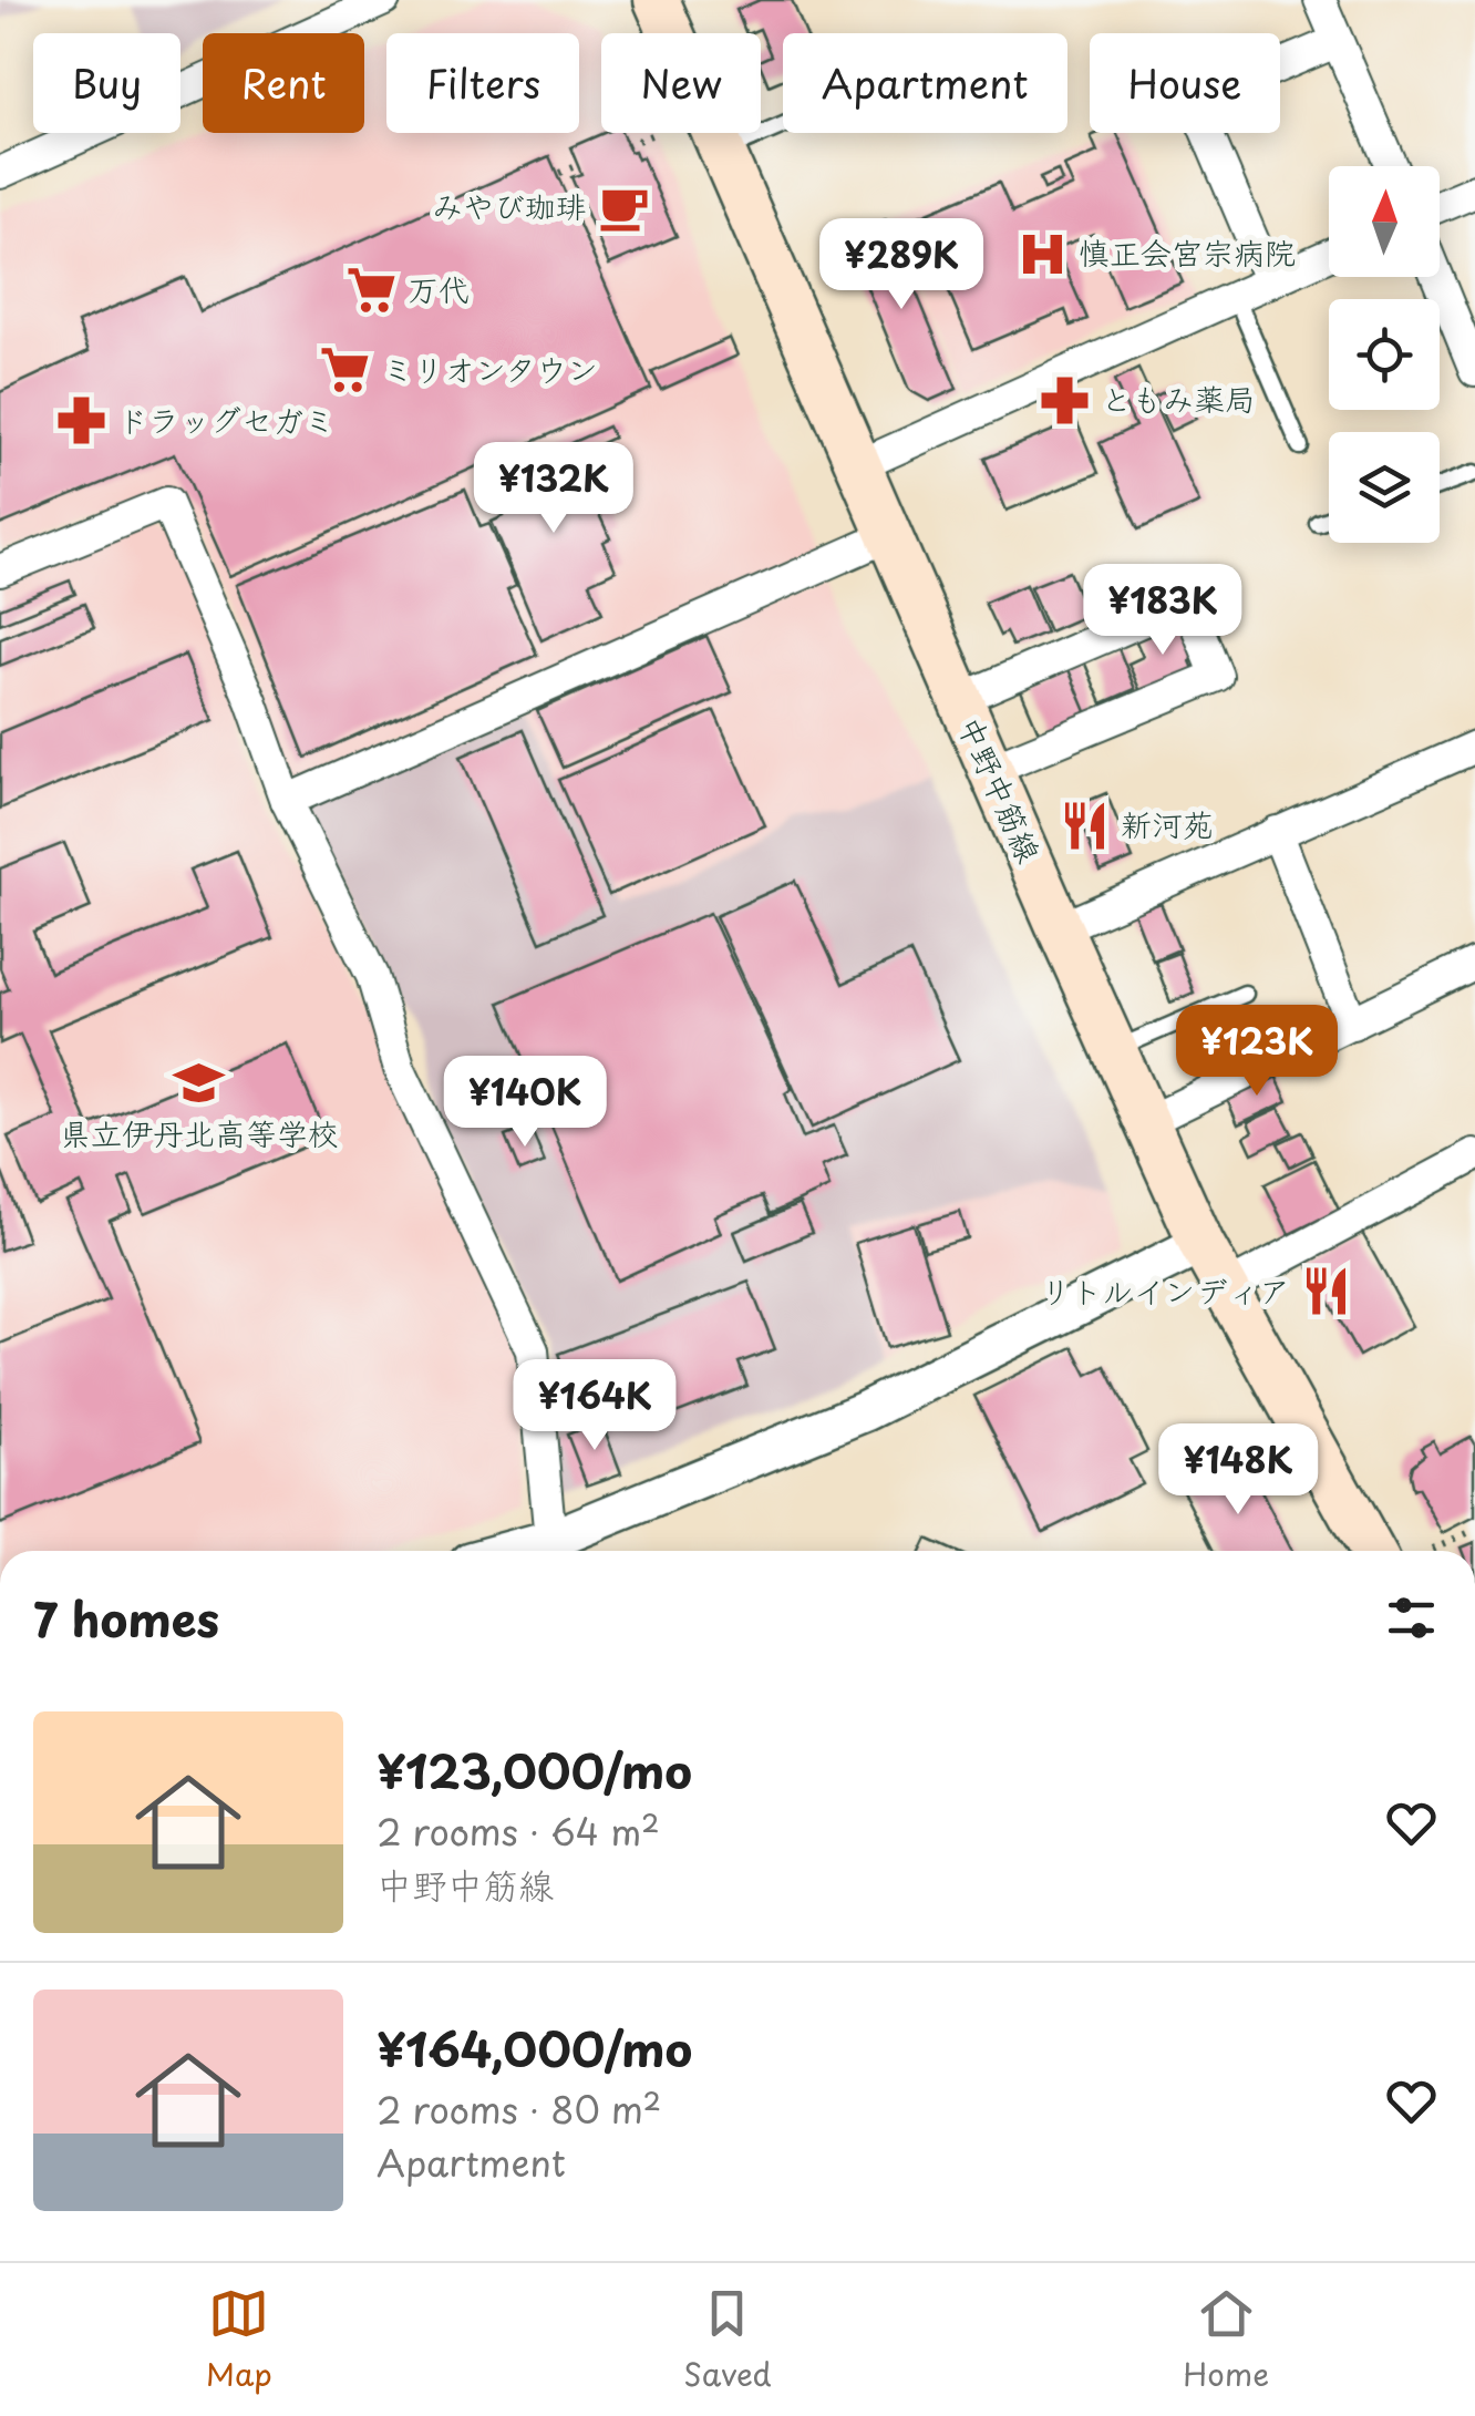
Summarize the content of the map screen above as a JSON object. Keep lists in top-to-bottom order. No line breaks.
{"streets":{"main road":["中野中筋線"]},"places":{"cafe":["みやび珈琲"],"hospital":["慎正会宮宗病院"],"supermarket":["万代","ミリオンタウン"],"pharmacy":["ともみ薬局","ドラッグセガミ"],"restaurant":["新河苑","リトルインディア"],"school or university":["県立伊丹北高等学校"]},"north":"top","page":{"chip":["Buy","Rent","Filters","New","Apartment","House"],"price":["¥289K","¥132K","¥183K","¥123K","¥140K","¥164K","¥148K"],"heading":"7 homes","list":[{"name":"¥123,000/mo","note":"2 rooms · 64 m² · 中野中筋線"},{"name":"¥164,000/mo","note":"2 rooms · 80 m² · Apartment"}],"tabs":["Map","Saved","Home"]}}
